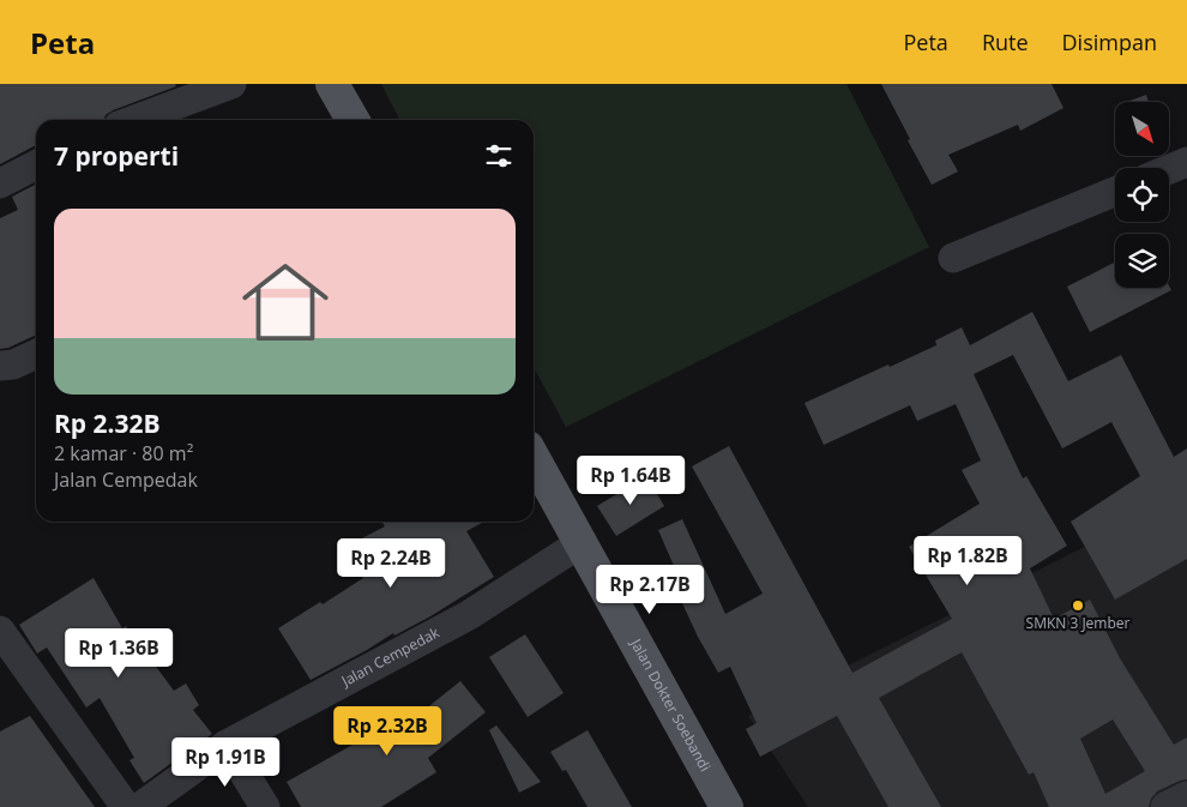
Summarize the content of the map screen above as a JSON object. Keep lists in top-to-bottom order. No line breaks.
{"streets":{"main road":["Jalan Dokter Soebandi"],"street":["Jalan Cempedak"]},"crossings":[["Jalan Cempedak","Jalan Dokter Soebandi"]],"places":["SMKN 3 Jember"],"north":"bottom right","page":{"header":"Peta","nav":["Peta","Rute","Disimpan"],"heading":"7 properti","list":[{"name":"Rp 2.32B","note":"2 kamar · 80 m² · Jalan Cempedak"}],"price":["Rp 1.64B","Rp 1.82B","Rp 2.24B","Rp 2.17B","Rp 1.36B","Rp 2.32B","Rp 1.91B"]}}
